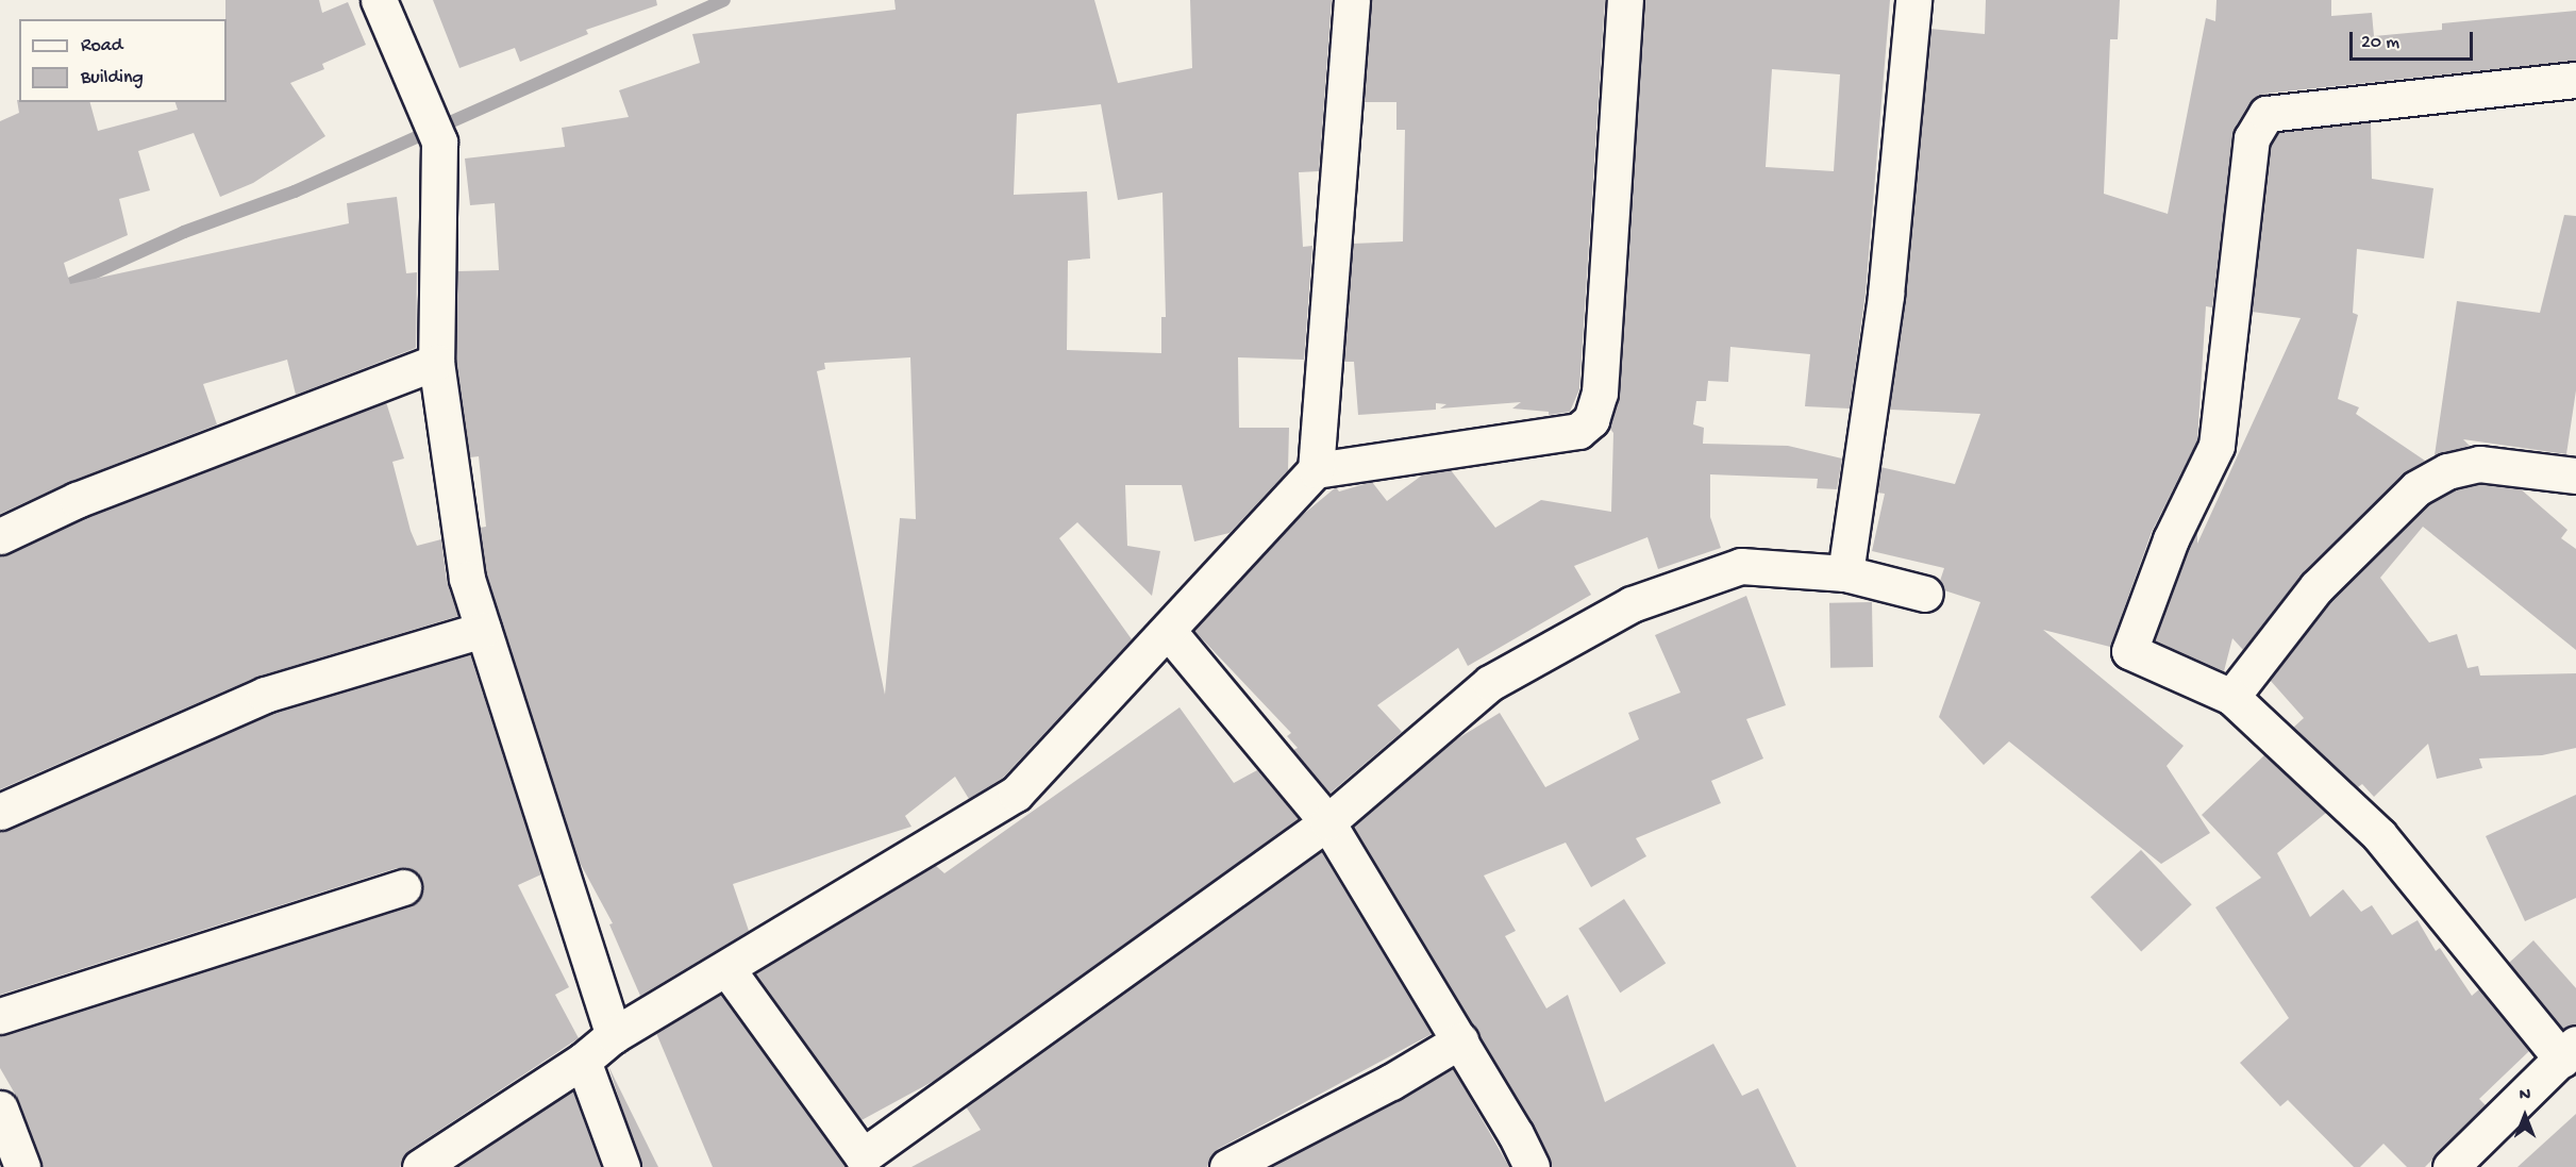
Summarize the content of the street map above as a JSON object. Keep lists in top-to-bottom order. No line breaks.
{"legend":["Road","Building"],"scale_bar":"20 m","north":"top"}
